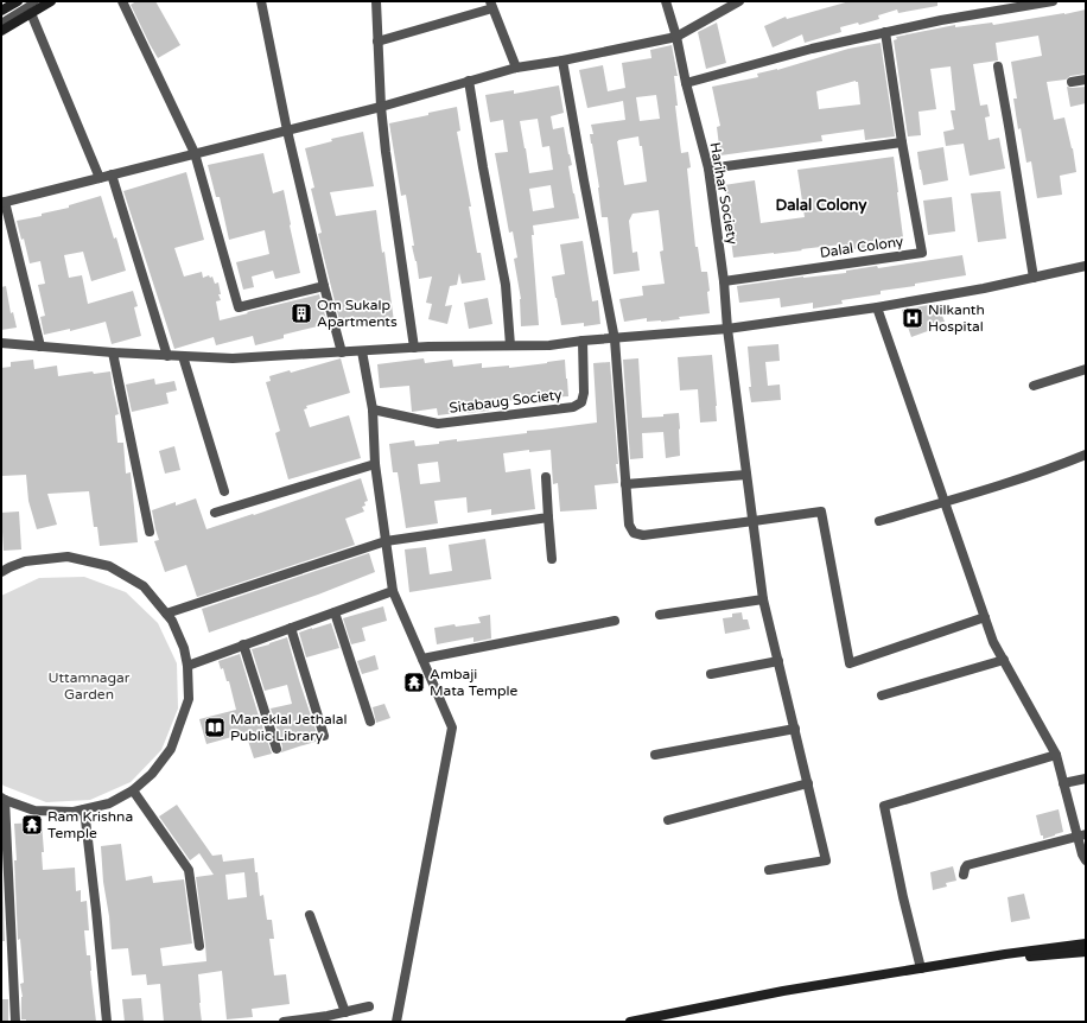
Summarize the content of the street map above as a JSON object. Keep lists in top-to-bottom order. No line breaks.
{"streets":{"street":["Harihar Society","Dalal Colony","Sitabaug Society"]},"crossings":[["Harihar Society","Dalal Colony"]],"districts":["Dalal Colony"],"parks":["Uttamnagar Garden"],"places":{"building":["Om Sukalp Apartments"],"hospital":["Nilkanth Hospital"],"temple":["Ambaji Mata Temple","Ram Krishna Temple"],"library":["Maneklal Jethalal Public Library"]}}
